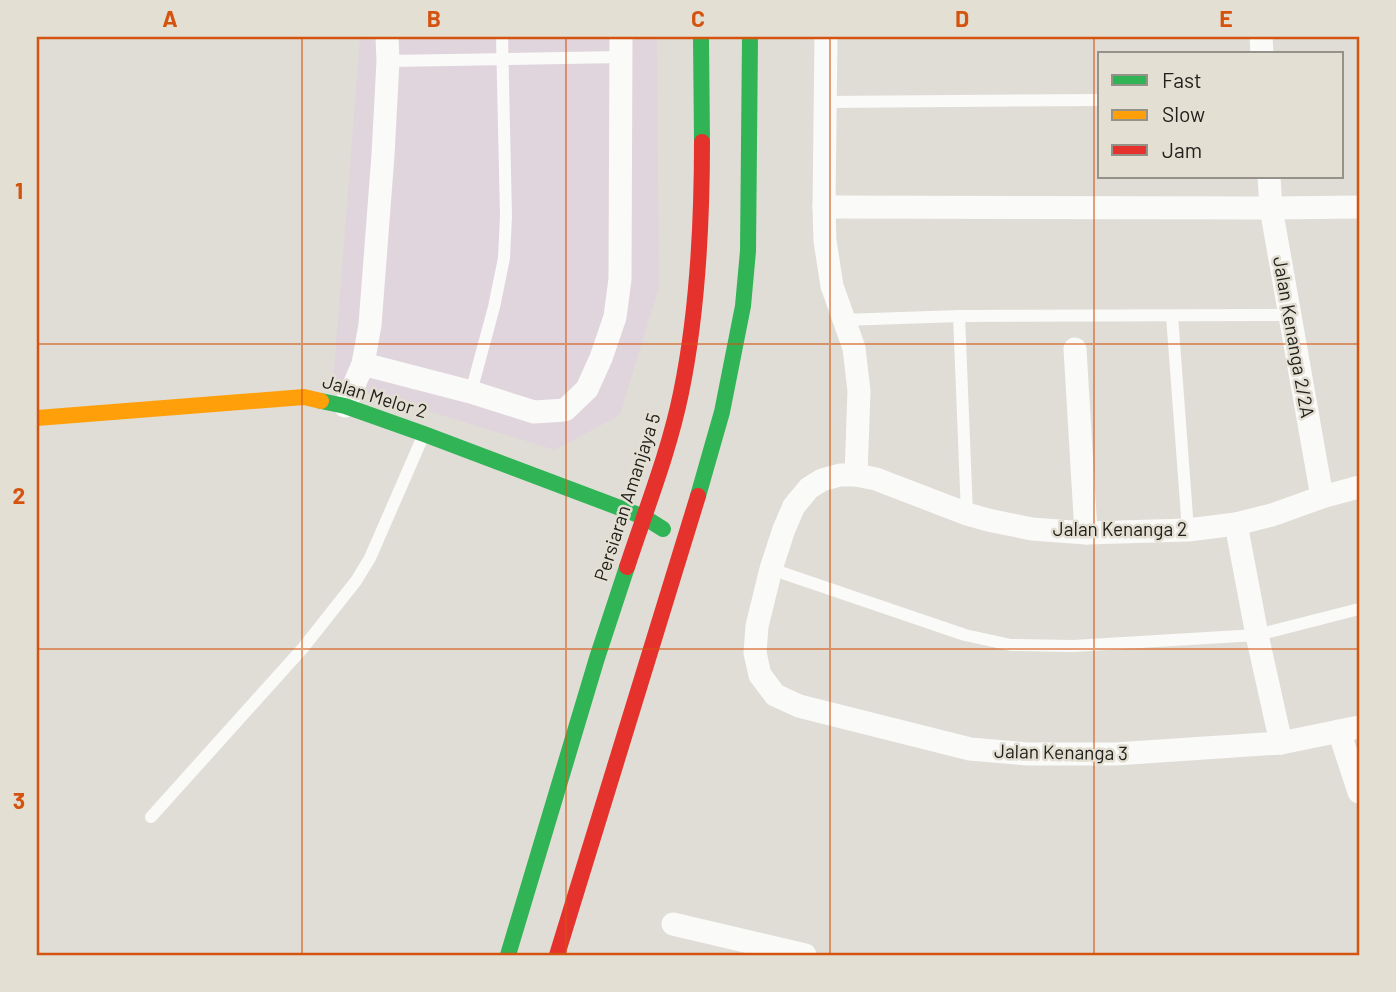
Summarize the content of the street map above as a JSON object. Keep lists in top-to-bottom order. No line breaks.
{"streets":{"street":["Jalan Kenanga 2/2A","Jalan Melor 2","Persiaran Amanjaya 5","Jalan Kenanga 2","Jalan Kenanga 3"]},"crossings":[["Jalan Kenanga 2/2A","Jalan Kenanga 2"],["Jalan Melor 2","Persiaran Amanjaya 5"],["Jalan Kenanga 2","Jalan Kenanga 3"]],"legend":["Fast","Slow","Jam"],"grid":{"columns":["A","B","C","D","E"],"rows":["1","2","3"]}}
